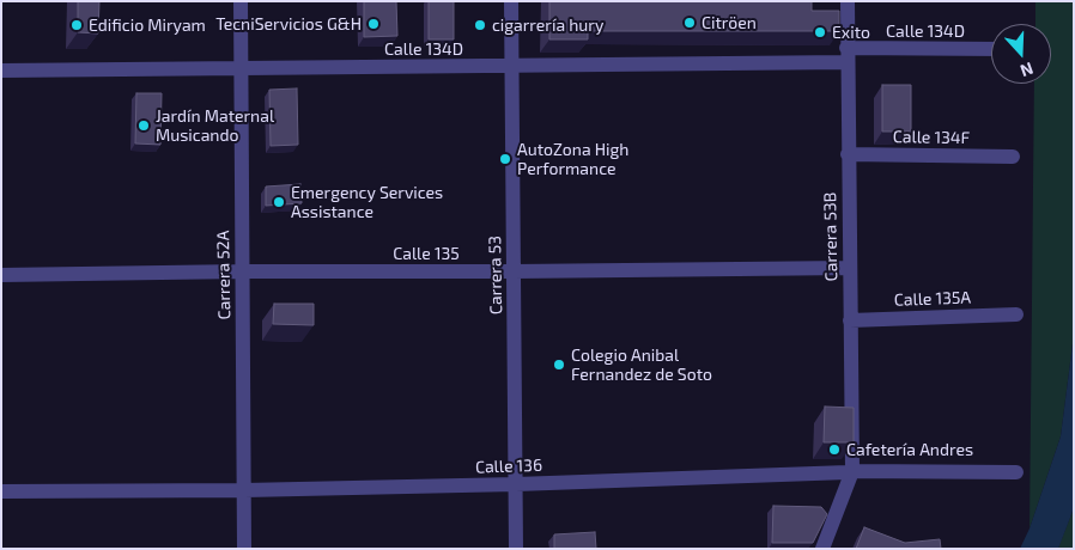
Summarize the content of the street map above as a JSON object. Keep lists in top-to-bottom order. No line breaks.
{"streets":{"street":["Calle 134D","Calle 134F","Carrera 53B","Calle 135","Carrera 52A","Carrera 53","Calle 135A","Calle 136"]},"crossings":[["Calle 134D","Carrera 53B"],["Calle 134D","Carrera 52A"],["Calle 134D","Carrera 53"],["Calle 134F","Carrera 53B"],["Carrera 53B","Calle 135"],["Carrera 53B","Calle 135A"],["Carrera 53B","Calle 136"],["Calle 135","Carrera 52A"],["Calle 135","Carrera 53"],["Carrera 52A","Calle 136"],["Carrera 53","Calle 136"]],"places":["Citröen","TecniServicios G&H","Edificio Miryam","cigarrería hury","Exito","Jardín Maternal Musicando","AutoZona High Performance","Emergency Services Assistance","Colegio Anibal Fernandez de Soto","Cafetería Andres"],"north":"bottom"}
